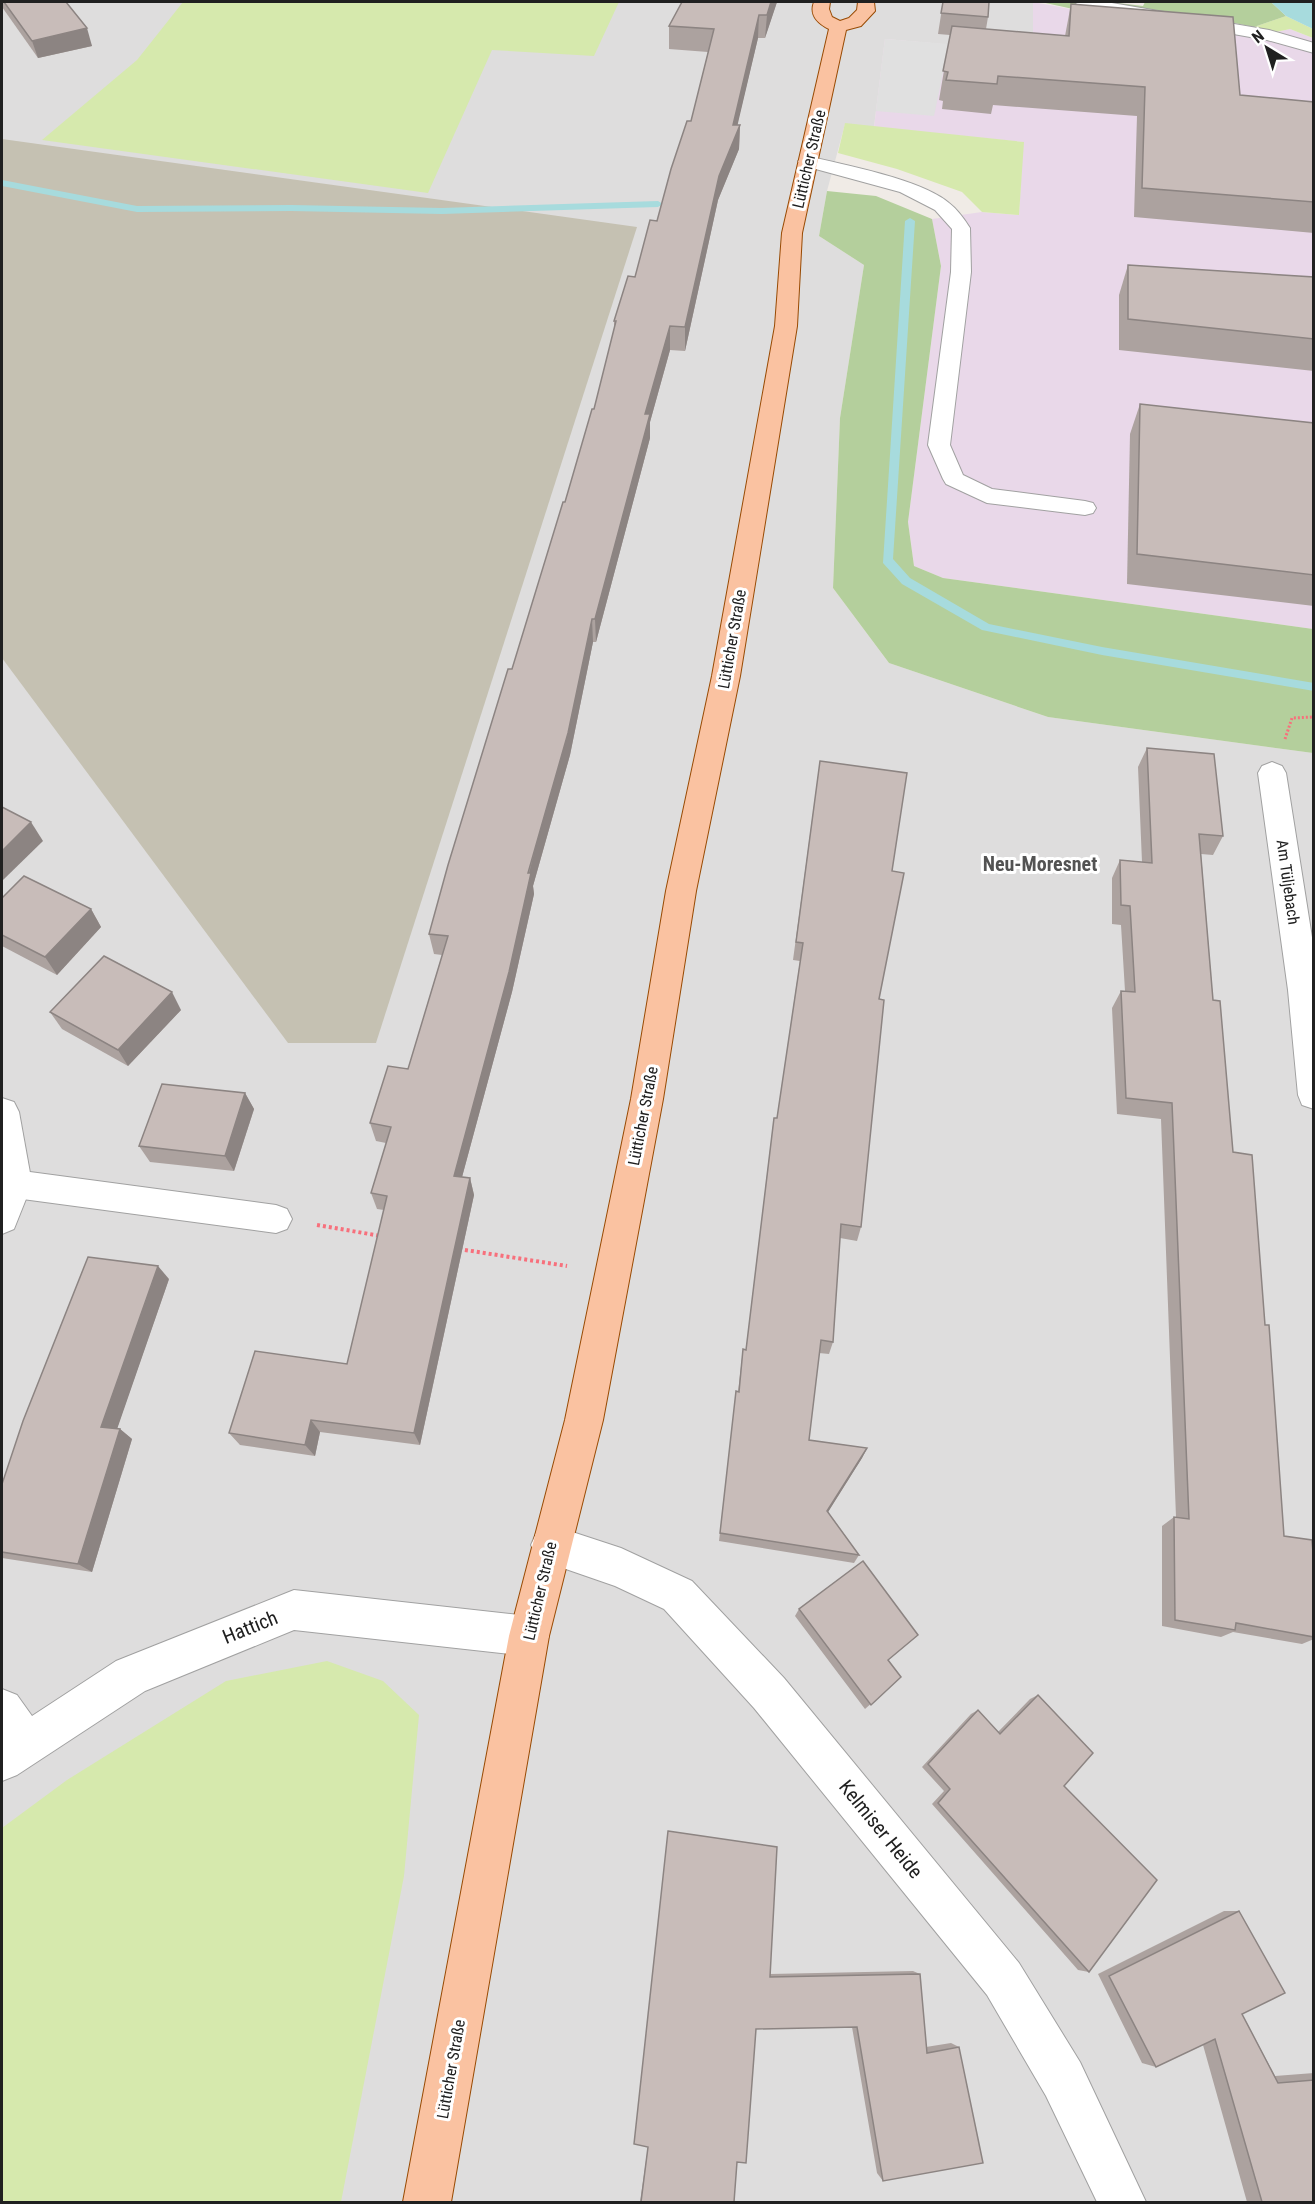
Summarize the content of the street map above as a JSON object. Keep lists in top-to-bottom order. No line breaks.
{"streets":{"main road":["Lütticher Straße"],"street":["Am Tüljebach","Hattich","Kelmiser Heide"]},"crossings":[["Lütticher Straße","Hattich"],["Lütticher Straße","Kelmiser Heide"]],"districts":["Neu-Moresnet"],"north":"top left"}
